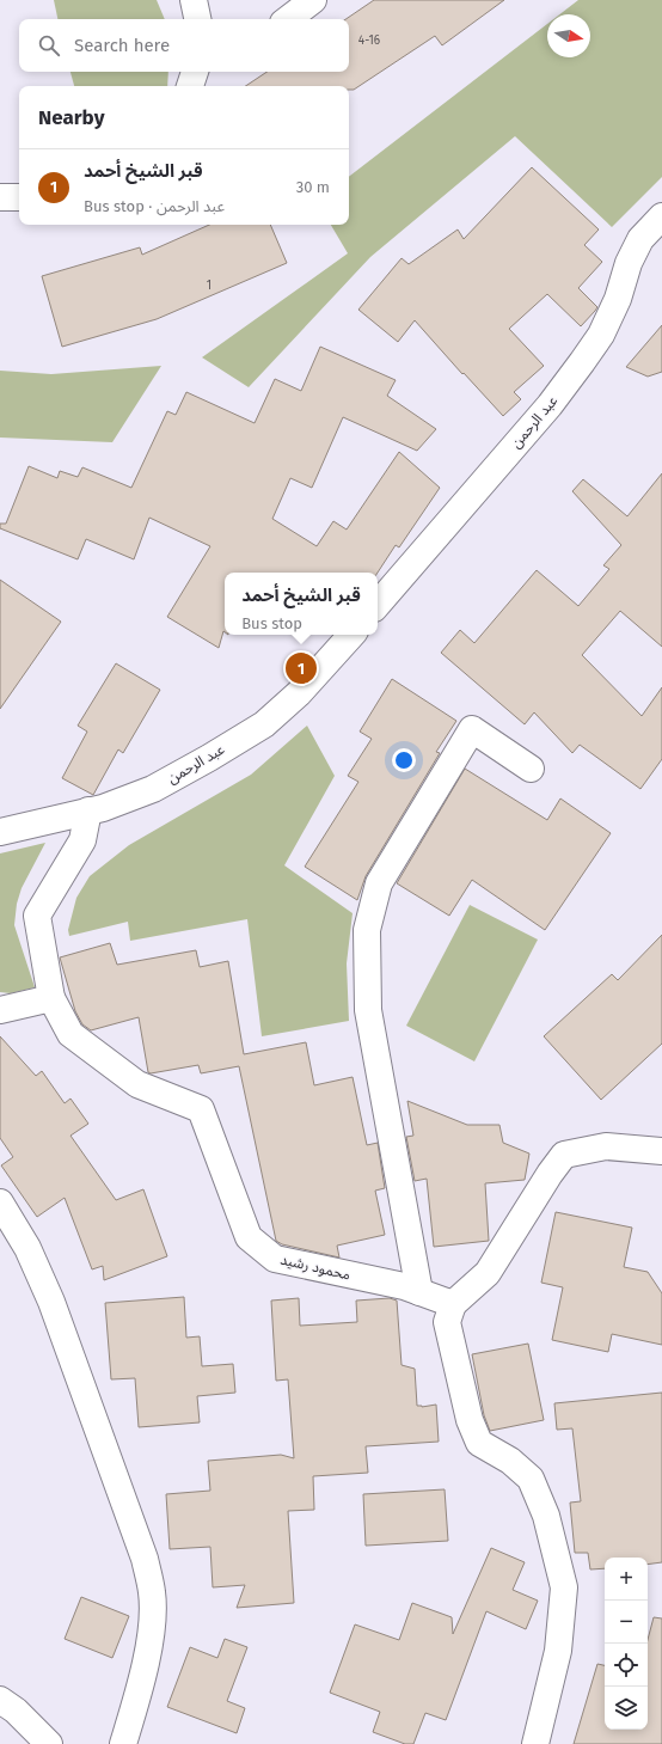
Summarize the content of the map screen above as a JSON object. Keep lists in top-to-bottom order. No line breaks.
{"streets":{"street":["عبد الرحمن","محمود رشيد"]},"crossings":[["عبد الرحمن","محمود رشيد"]],"house_numbers":["4-16","1"],"north":"right","page":{"search":"Search here","heading":"Nearby","list":[{"mark":"1","name":"قبر الشيخ أحمد","note":"Bus stop · عبد الرحمن","value":"30 m"}],"popup":["قبر الشيخ أحمد","Bus stop"],"pins":"1","map_buttons":["+","−"]}}
